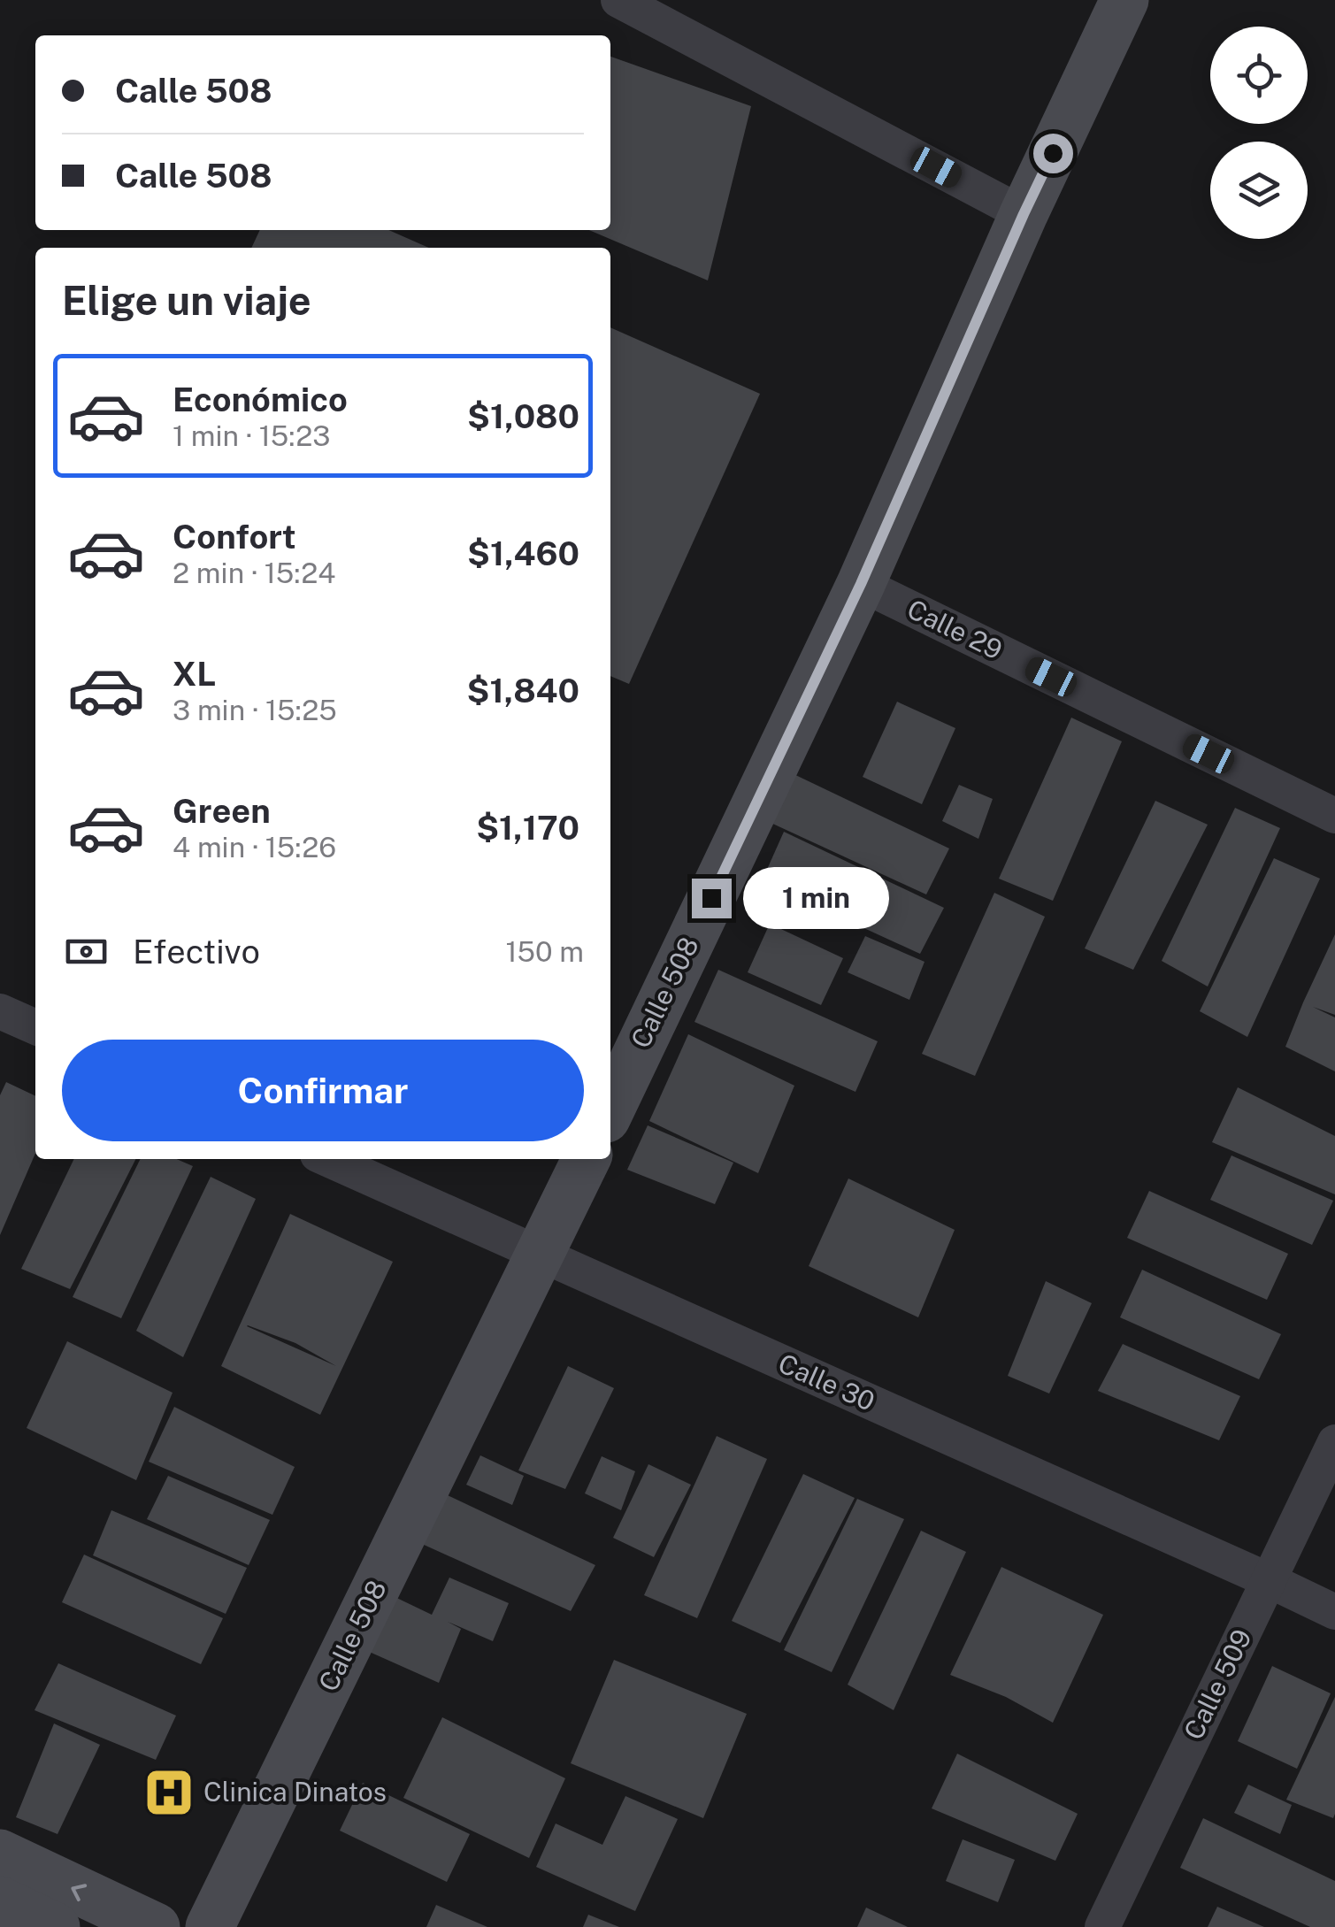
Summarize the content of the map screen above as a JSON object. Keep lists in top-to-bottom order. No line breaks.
{"streets":{"street":["Calle 29","Calle 508","Calle 30","Calle 509"]},"crossings":[["Calle 29","Calle 508"],["Calle 508","Calle 30"],["Calle 30","Calle 509"]],"places":{"hospital":["Clinica Dinatos"]},"page":{"banner":["Calle 508","Calle 508"],"heading":"Elige un viaje","list":[{"name":"Económico","note":"1 min · 15:23","value":"$1,080"},{"name":"Confort","note":"2 min · 15:24","value":"$1,460"},{"name":"XL","note":"3 min · 15:25","value":"$1,840"},{"name":"Green","note":"4 min · 15:26","value":"$1,170"}],"bubble":"1 min","pay":["Efectivo","150 m"],"buttons":"Confirmar"}}
